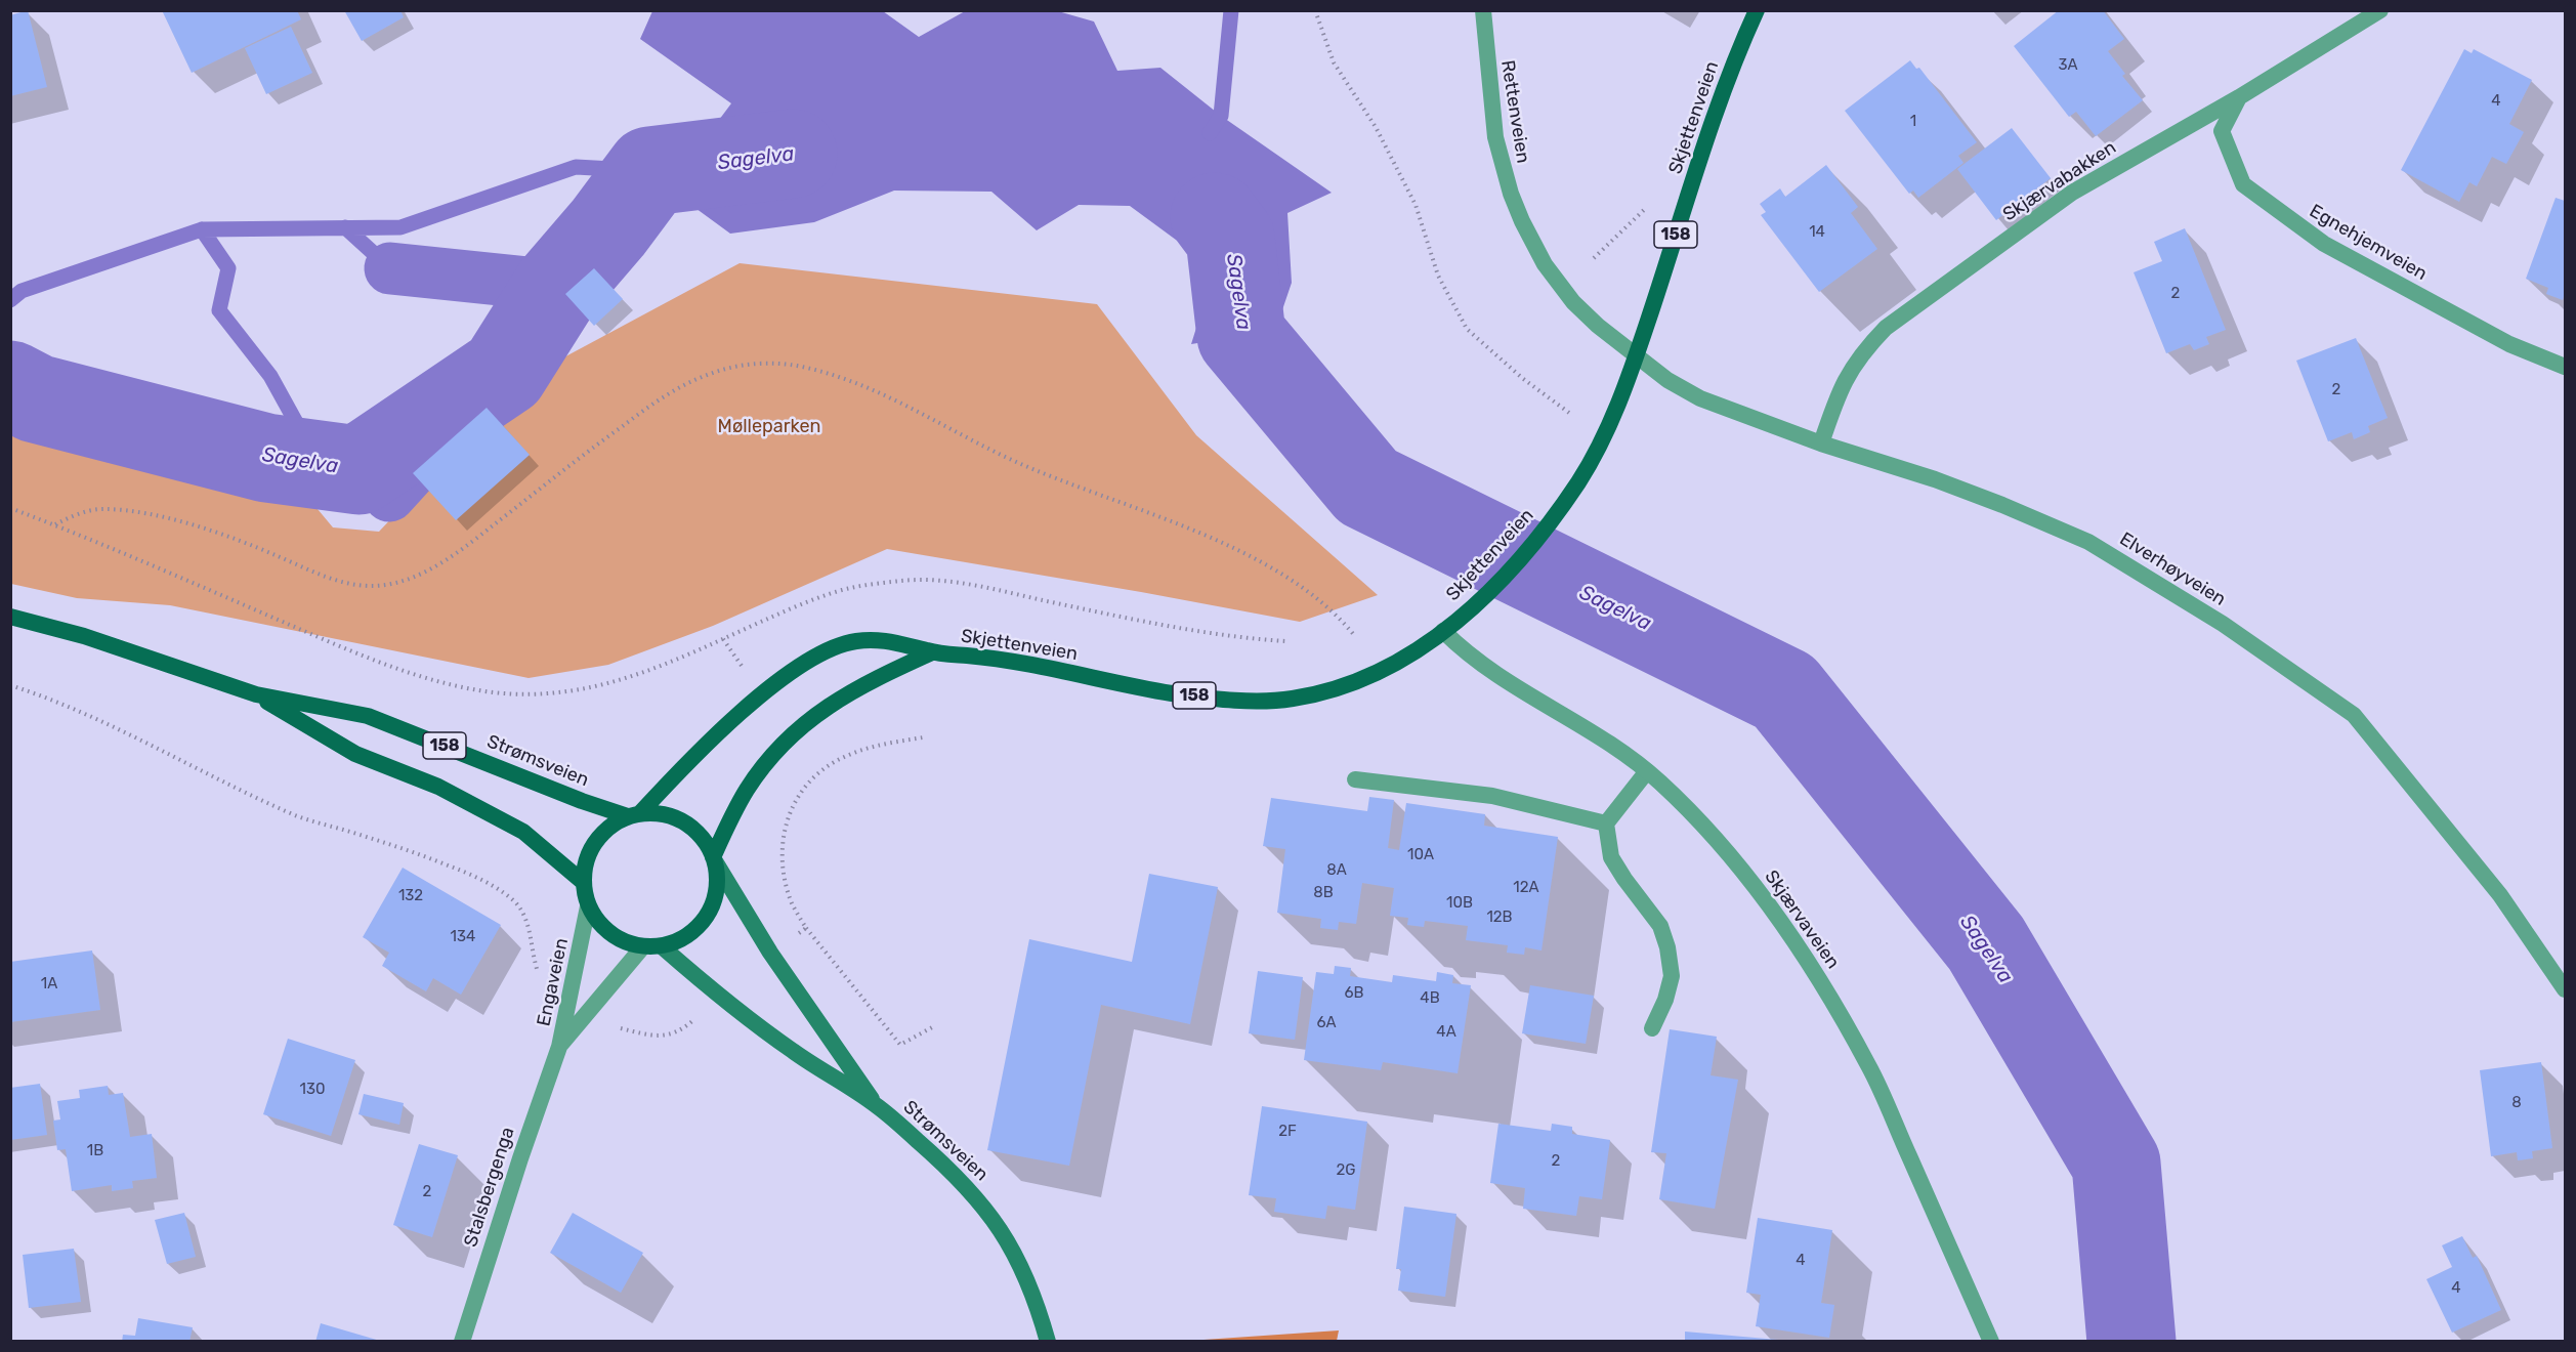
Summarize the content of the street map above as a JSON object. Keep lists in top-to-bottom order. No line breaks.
{"streets":{"main road":["Skjettenveien","158","Strømsveien"],"street":["Rettenveien","Skjærvabakken","Egnehjemveien","Elverhøyveien","Skjærvaveien","Engaveien","Stalsbergenga"]},"crossings":[["Rettenveien","Skjettenveien"],["Rettenveien","Elverhøyveien"],["Skjettenveien","158"],["Skjettenveien","Elverhøyveien"],["Skjettenveien","Strømsveien"],["Skjettenveien","Skjærvaveien"],["Skjettenveien","Engaveien"],["Skjærvabakken","Egnehjemveien"],["Skjærvabakken","Elverhøyveien"],["158","Strømsveien"],["158","Engaveien"],["Strømsveien","Engaveien"],["Engaveien","Stalsbergenga"]],"water":["Sagelva"],"parks":["Mølleparken"],"house_numbers":["3A","4","1","14","2","2","10A","8A","12A","8B","132","10B","12B","134","1A","6B","4B","6A","4A","130","8","2F","1B","2","2G","2","4","4"]}
